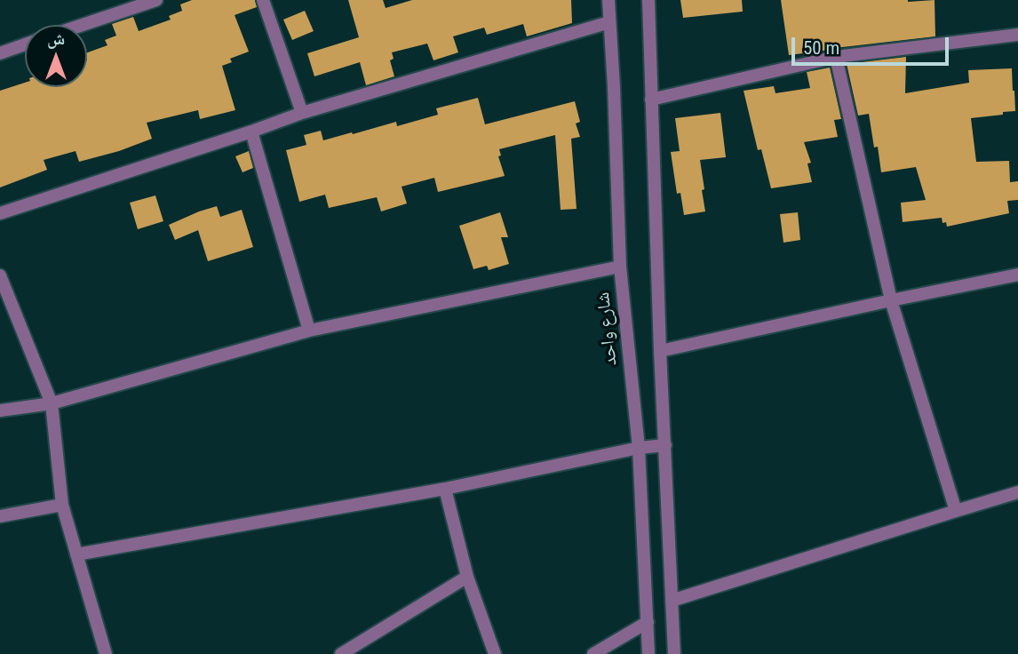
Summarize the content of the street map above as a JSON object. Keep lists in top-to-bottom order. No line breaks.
{"streets":{"street":["شارع واحد"]},"scale_bar":"50 m","north":"top"}
